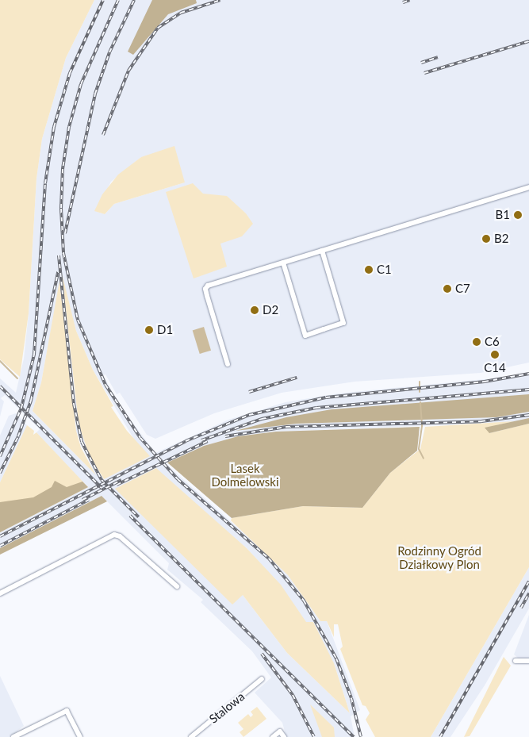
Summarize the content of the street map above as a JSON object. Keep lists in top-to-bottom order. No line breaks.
{"streets":{"street":["Stalowa"]},"parks":["Lasek Dolmelowski","Rodzinny Ogród Działkowy Plon"],"places":["B1","B2","C1","C7","D2","D1","C6","C14"]}
